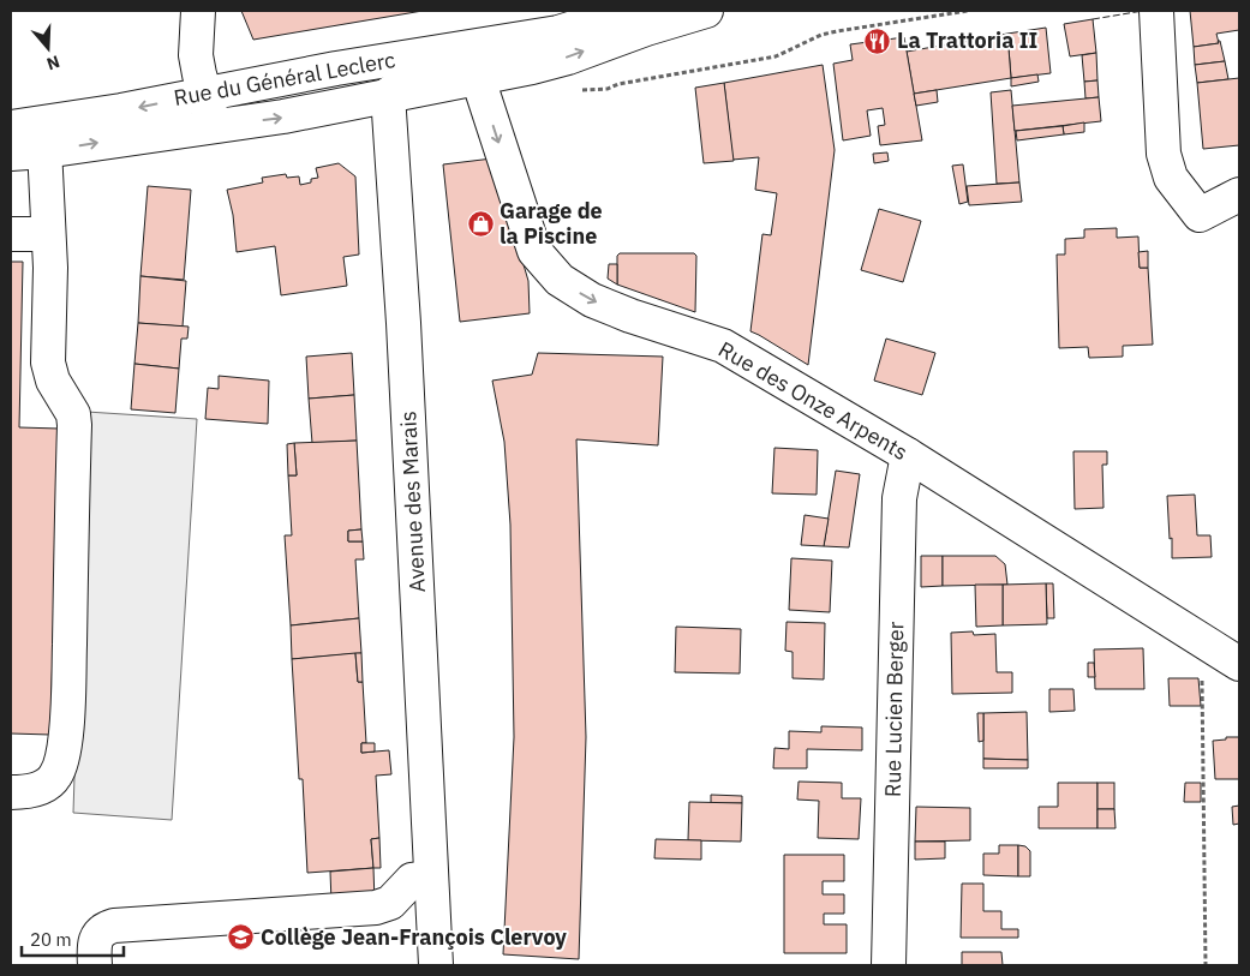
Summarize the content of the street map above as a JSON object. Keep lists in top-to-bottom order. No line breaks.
{"streets":{"street":["Rue du Général Leclerc","Rue des Onze Arpents","Avenue des Marais","Rue Lucien Berger"]},"crossings":[["Rue du Général Leclerc","Rue des Onze Arpents"],["Rue du Général Leclerc","Avenue des Marais"],["Rue des Onze Arpents","Rue Lucien Berger"]],"one_way":["Rue des Onze Arpents"],"places":{"restaurant":["La Trattoria II"],"shop":["Garage de la Piscine"],"school or university":["Collège Jean-François Clervoy"]},"scale_bar":"20 m","north":"bottom"}
